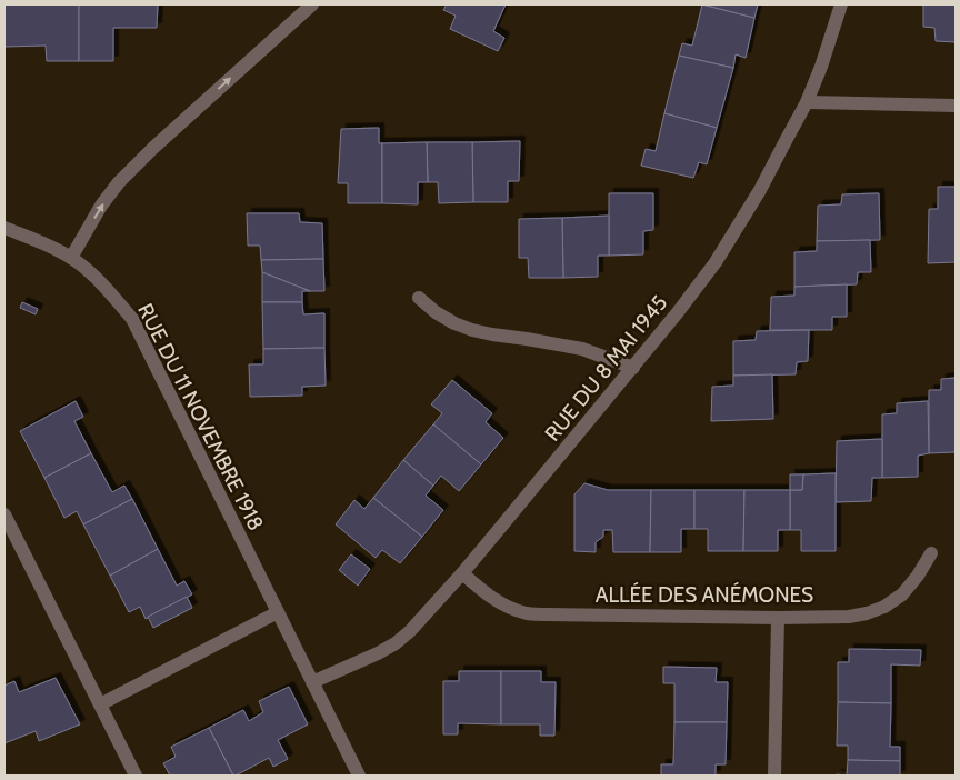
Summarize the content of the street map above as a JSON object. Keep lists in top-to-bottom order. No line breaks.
{"streets":{"street":["RUE DU 8 MAI 1945","RUE DU 11 NOVEMBRE 1918","ALLÉE DES ANÉMONES"]},"crossings":[["RUE DU 8 MAI 1945","RUE DU 11 NOVEMBRE 1918"],["RUE DU 8 MAI 1945","ALLÉE DES ANÉMONES"]]}
